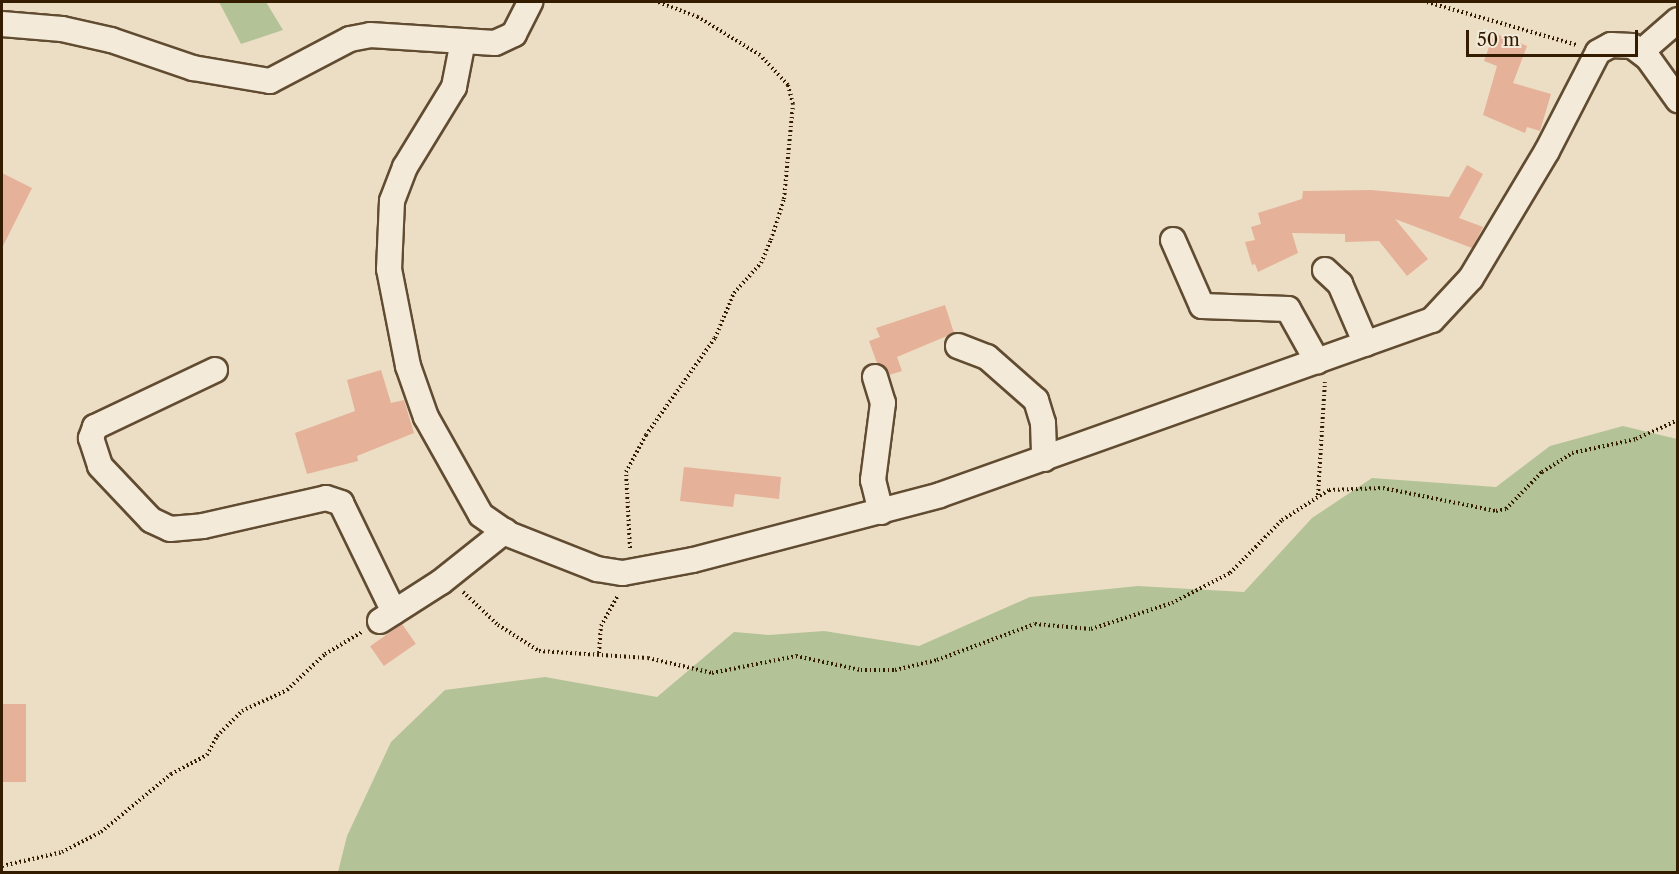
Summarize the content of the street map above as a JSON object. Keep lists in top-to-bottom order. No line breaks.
{"scale_bar":"50 m"}
